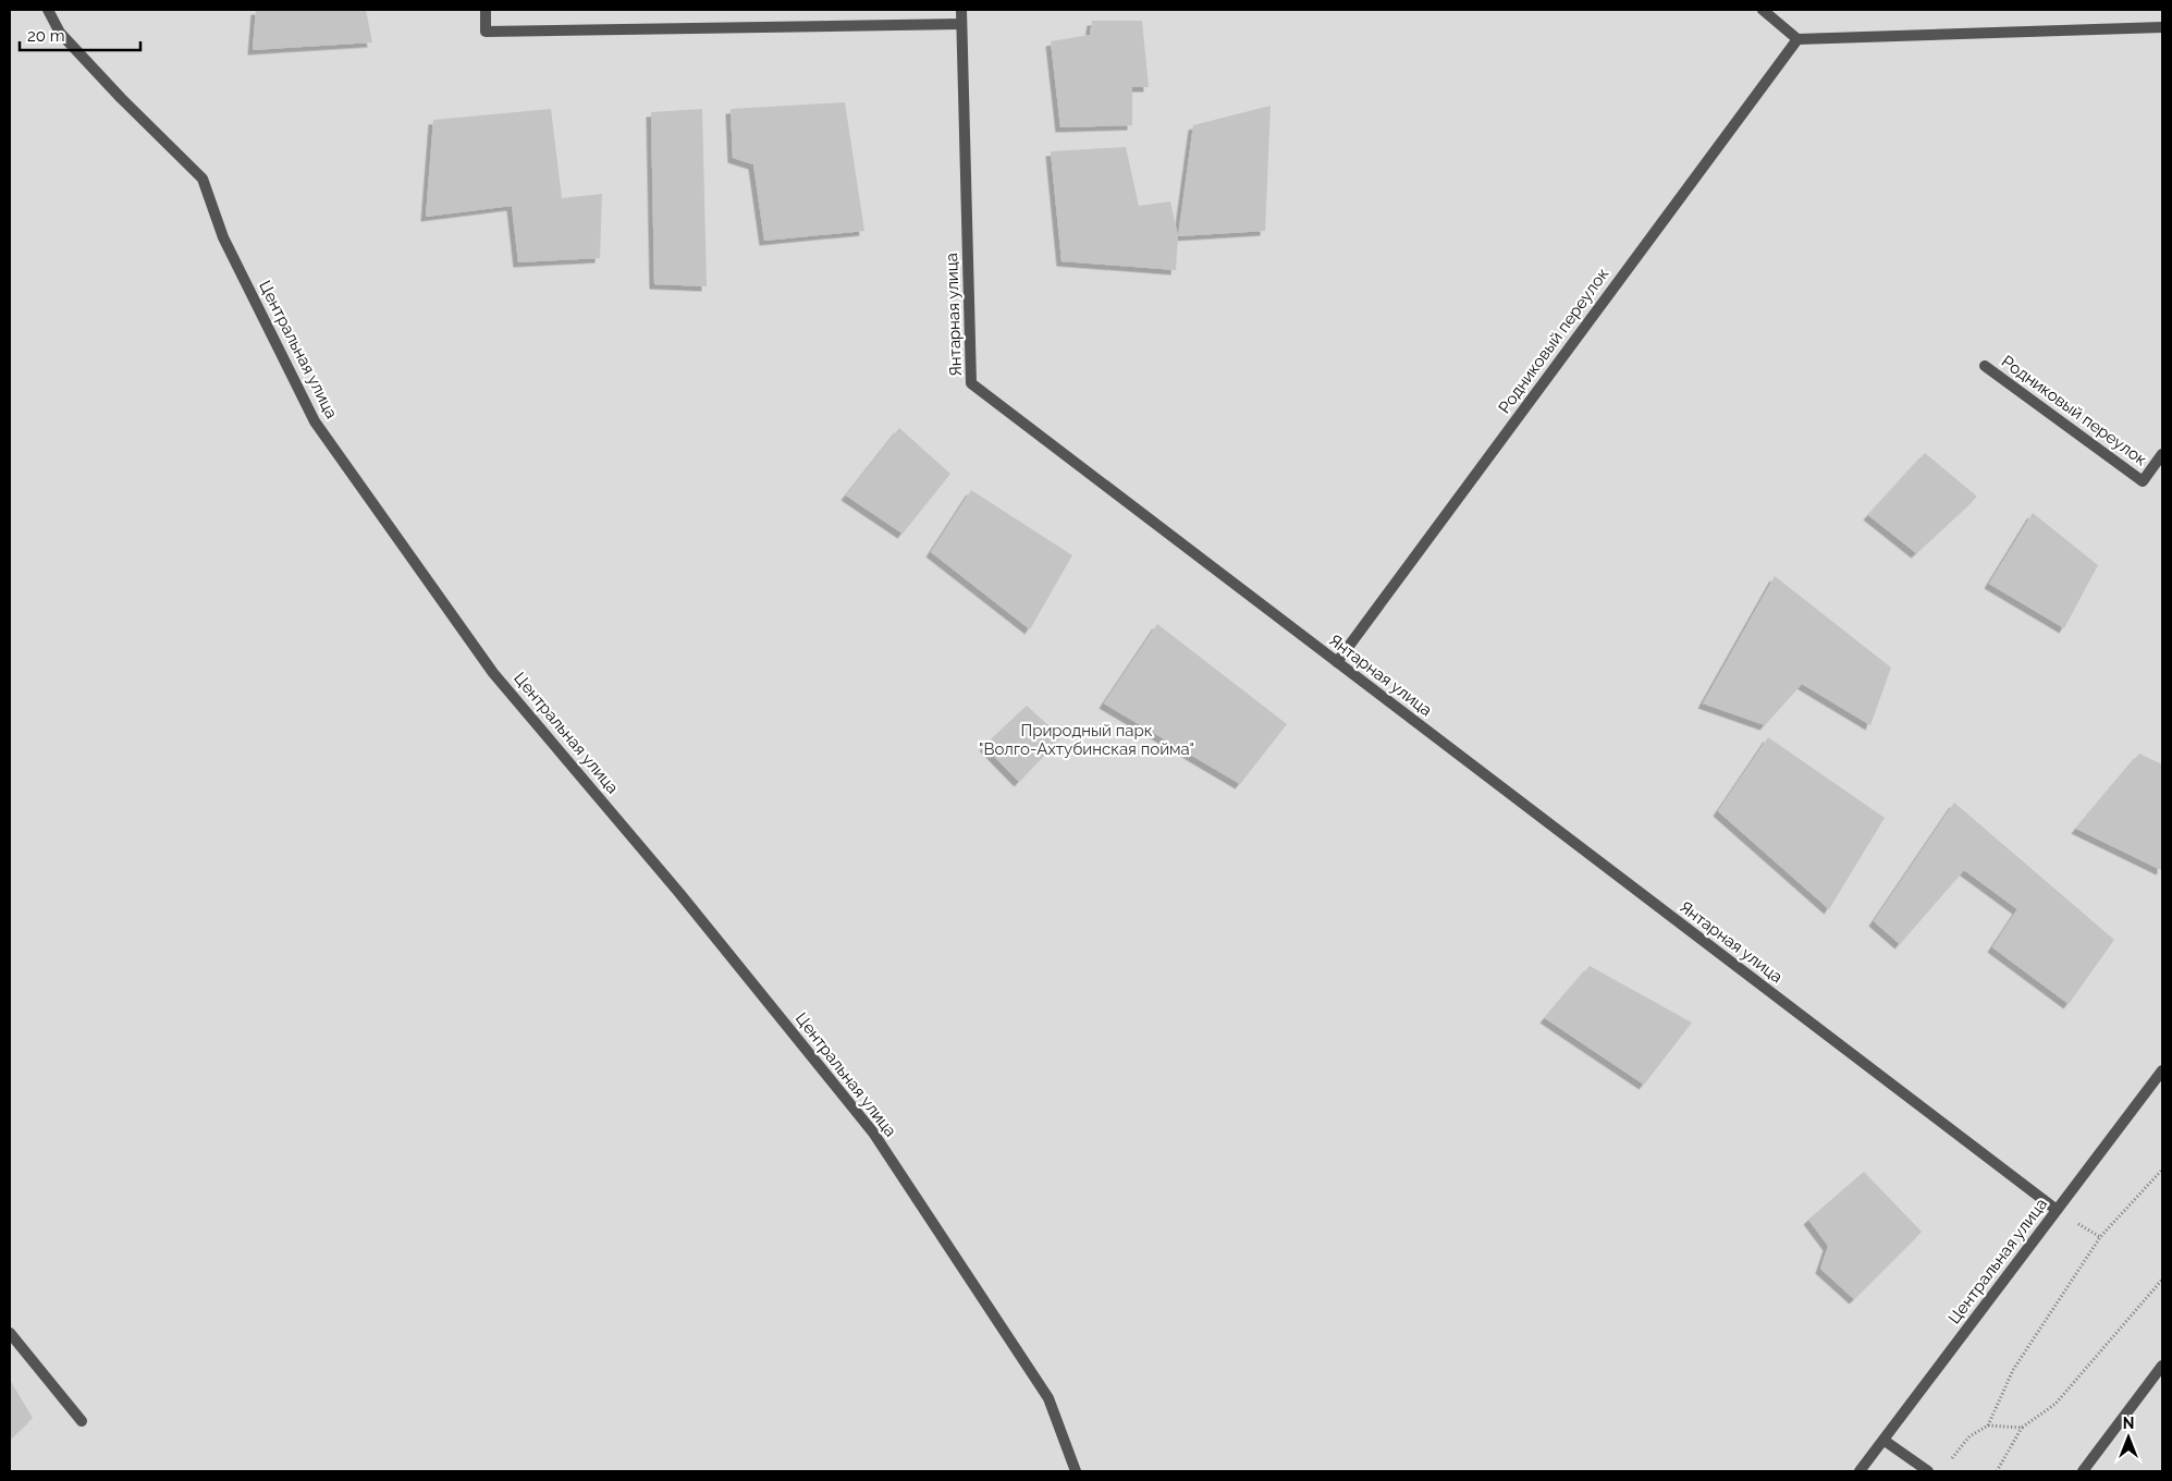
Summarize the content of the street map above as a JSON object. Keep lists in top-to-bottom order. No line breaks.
{"streets":{"street":["Янтарная улица","Родниковый переулок","Центральная улица"]},"crossings":[["Янтарная улица","Родниковый переулок"],["Янтарная улица","Центральная улица"]],"parks":["Природный парк \"Волго-Ахтубинская пойма\""],"scale_bar":"20 m","north":"top"}
